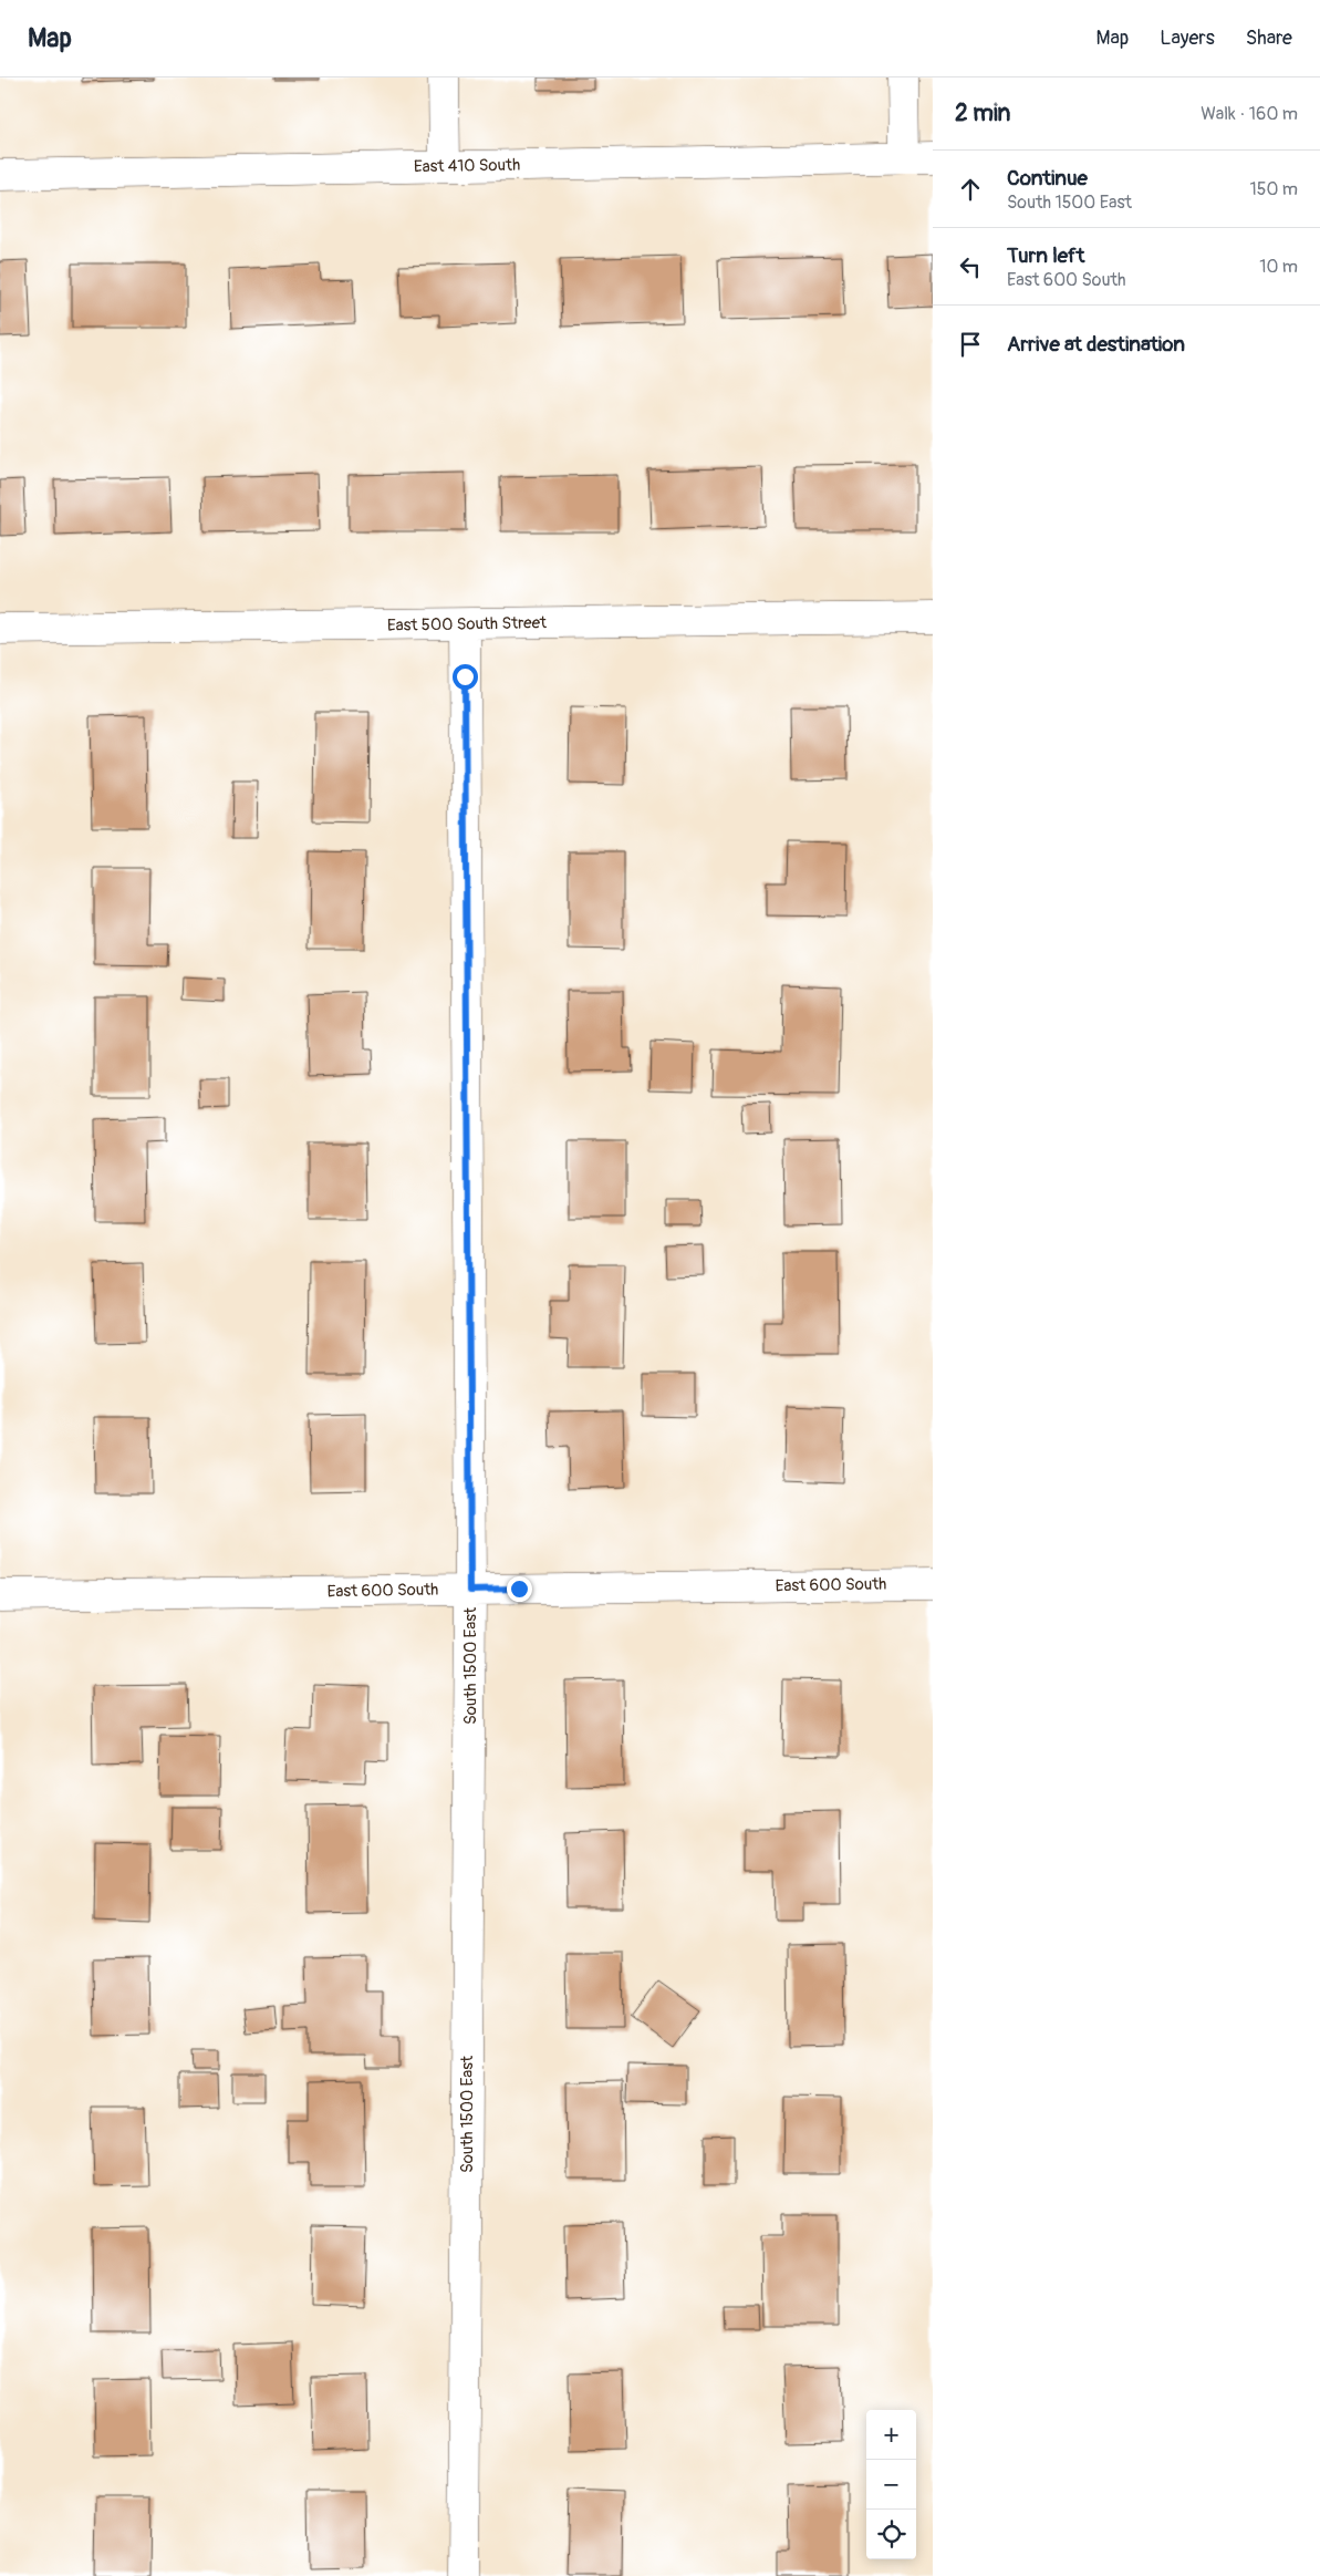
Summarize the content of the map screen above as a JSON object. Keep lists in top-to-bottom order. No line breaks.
{"streets":{"street":["East 410 South","East 500 South Street","East 600 South","South 1500 East"]},"crossings":[["East 500 South Street","South 1500 East"],["East 600 South","South 1500 East"]],"page":{"header":"Map","nav":["Map","Layers","Share"],"heading":["2 min","Walk · 160 m"],"list":[["Continue","South 1500 East","150 m"],["Turn left","East 600 South","10 m"],"Arrive at destination"],"map_buttons":["+","−"]}}
